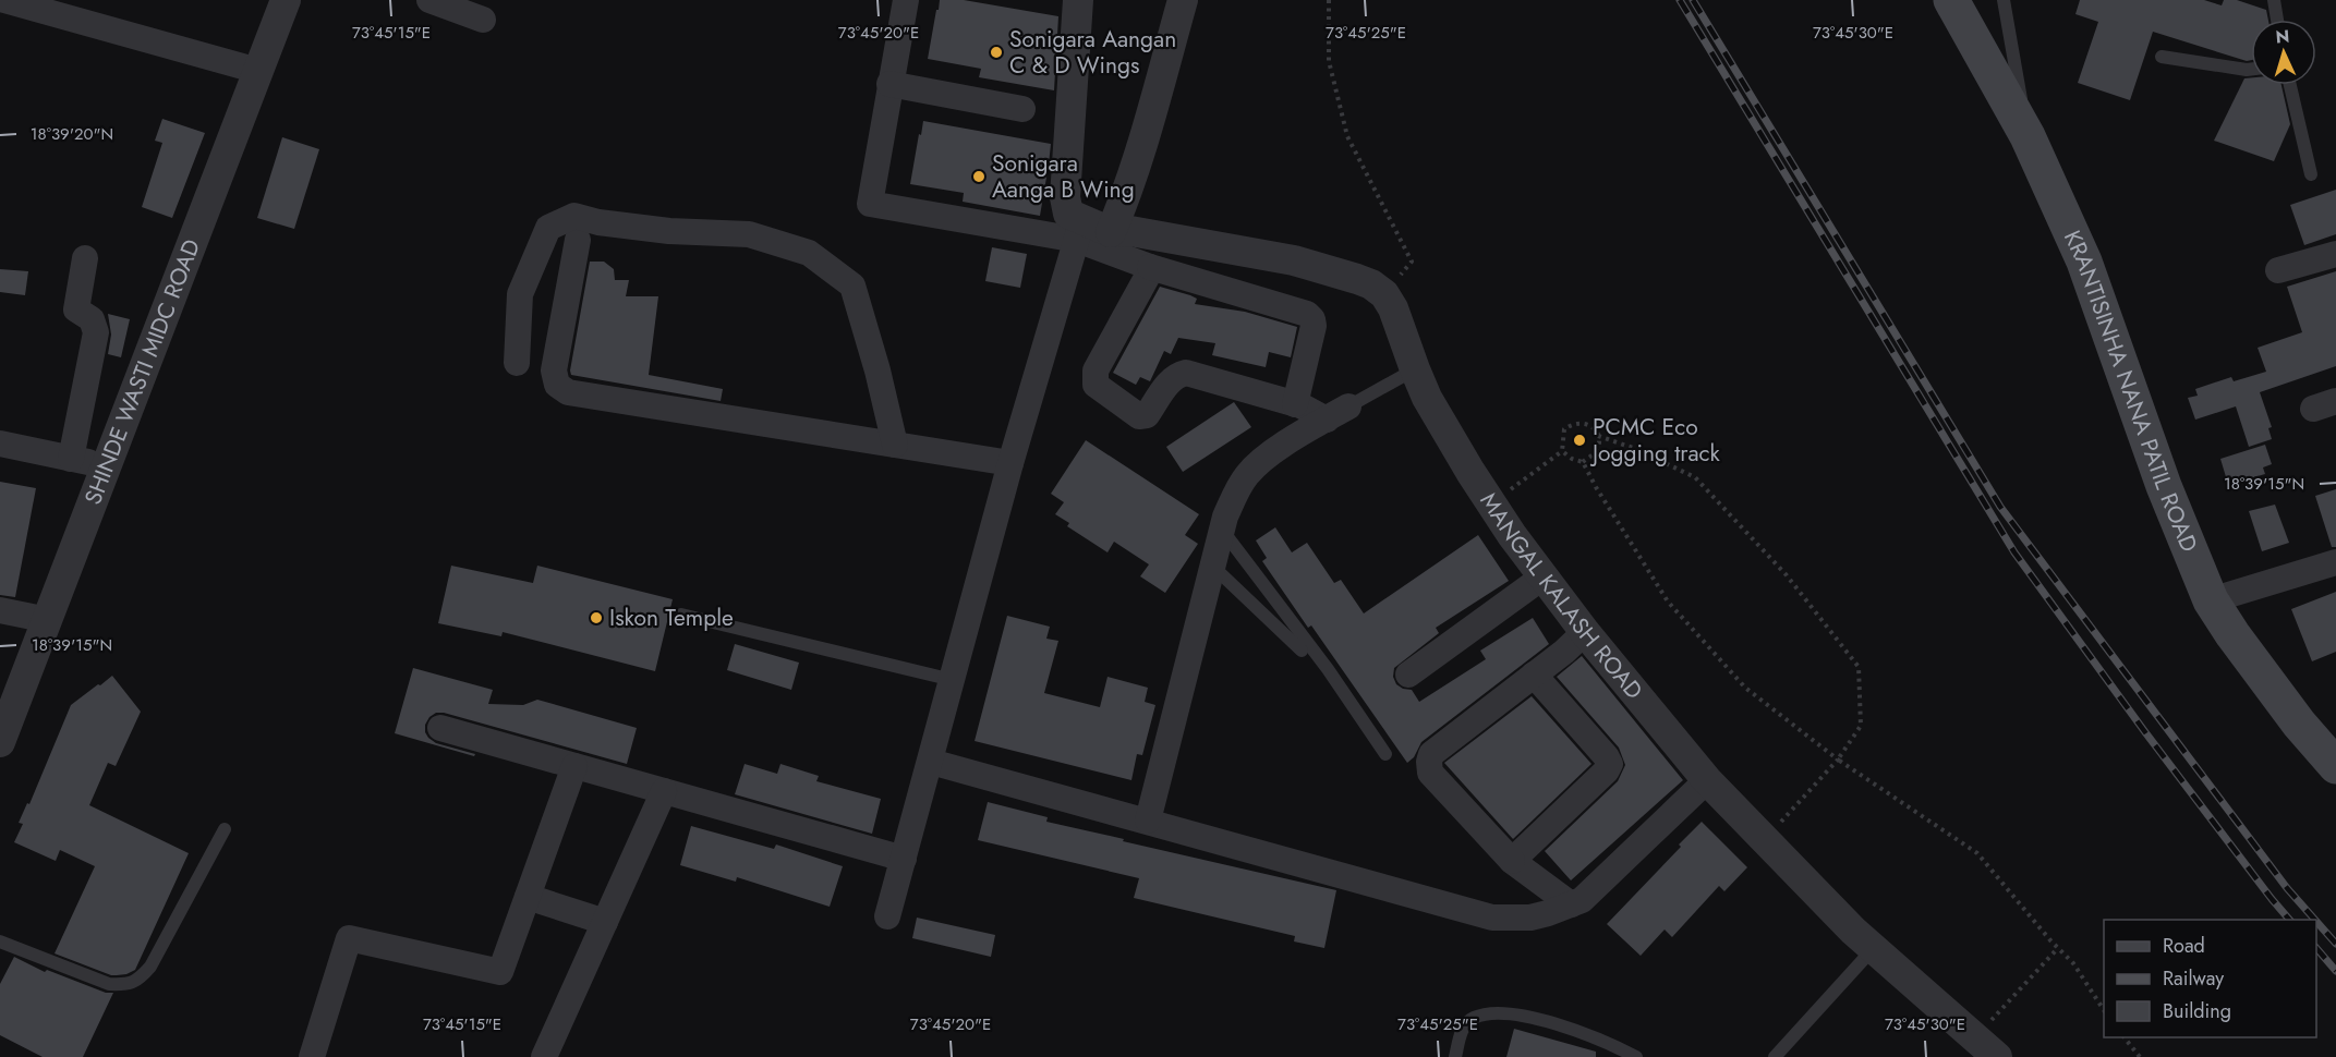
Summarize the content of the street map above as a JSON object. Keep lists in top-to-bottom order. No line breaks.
{"streets":{"main road":["KRANTISINHA NANA PATIL ROAD"],"street":["SHINDE WASTI MIDC ROAD","MANGAL KALASH ROAD"]},"places":["Sonigara Aangan C & D Wings","Sonigara Aanga B Wing","PCMC Eco Jogging track","Iskon Temple"],"legend":["Road","Railway","Building"],"north":"top","coordinates":["73°45'15\"E","73°45'20\"E","73°45'25\"E","73°45'30\"E","18°39'20\"N","18°39'15\"N"]}
